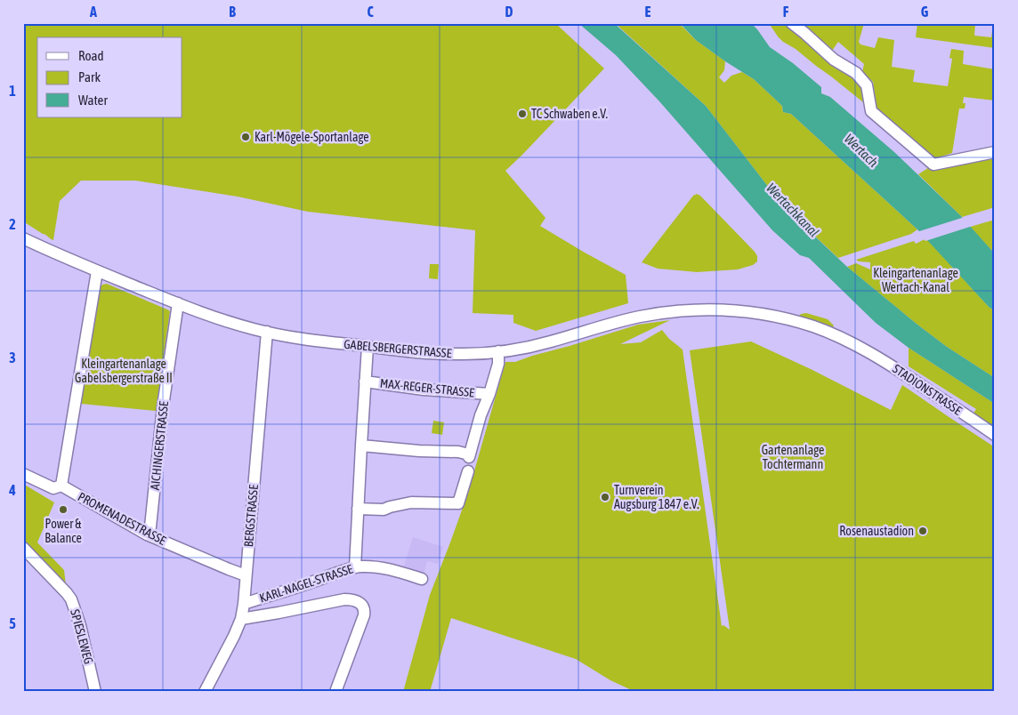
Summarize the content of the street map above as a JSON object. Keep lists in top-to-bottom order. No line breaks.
{"streets":{"street":["GABELSBERGERSTRASSE","MAX-REGER-STRASSE","STADIONSTRASSE","AICHINGERSTRASSE","BERGSTRASSE","PROMENADESTRASSE","KARL-NAGEL-STRASSE","SPIESLEWEG"]},"crossings":[["GABELSBERGERSTRASSE","MAX-REGER-STRASSE"],["GABELSBERGERSTRASSE","STADIONSTRASSE"],["GABELSBERGERSTRASSE","AICHINGERSTRASSE"],["GABELSBERGERSTRASSE","BERGSTRASSE"],["MAX-REGER-STRASSE","KARL-NAGEL-STRASSE"],["AICHINGERSTRASSE","PROMENADESTRASSE"],["BERGSTRASSE","PROMENADESTRASSE"],["BERGSTRASSE","KARL-NAGEL-STRASSE"]],"water":["Wertach","Wertachkanal"],"parks":["Kleingartenanlage Wertach-Kanal","Kleingartenanlage Gabelsbergerstraße II","Gartenanlage Tochtermann"],"places":["TC Schwaben e.V.","Karl-Mögele-Sportanlage","Turnverein Augsburg 1847 e.V.","Power & Balance","Rosenaustadion"],"legend":["Road","Park","Water"],"grid":{"columns":["A","B","C","D","E","F","G"],"rows":["1","2","3","4","5"]}}
